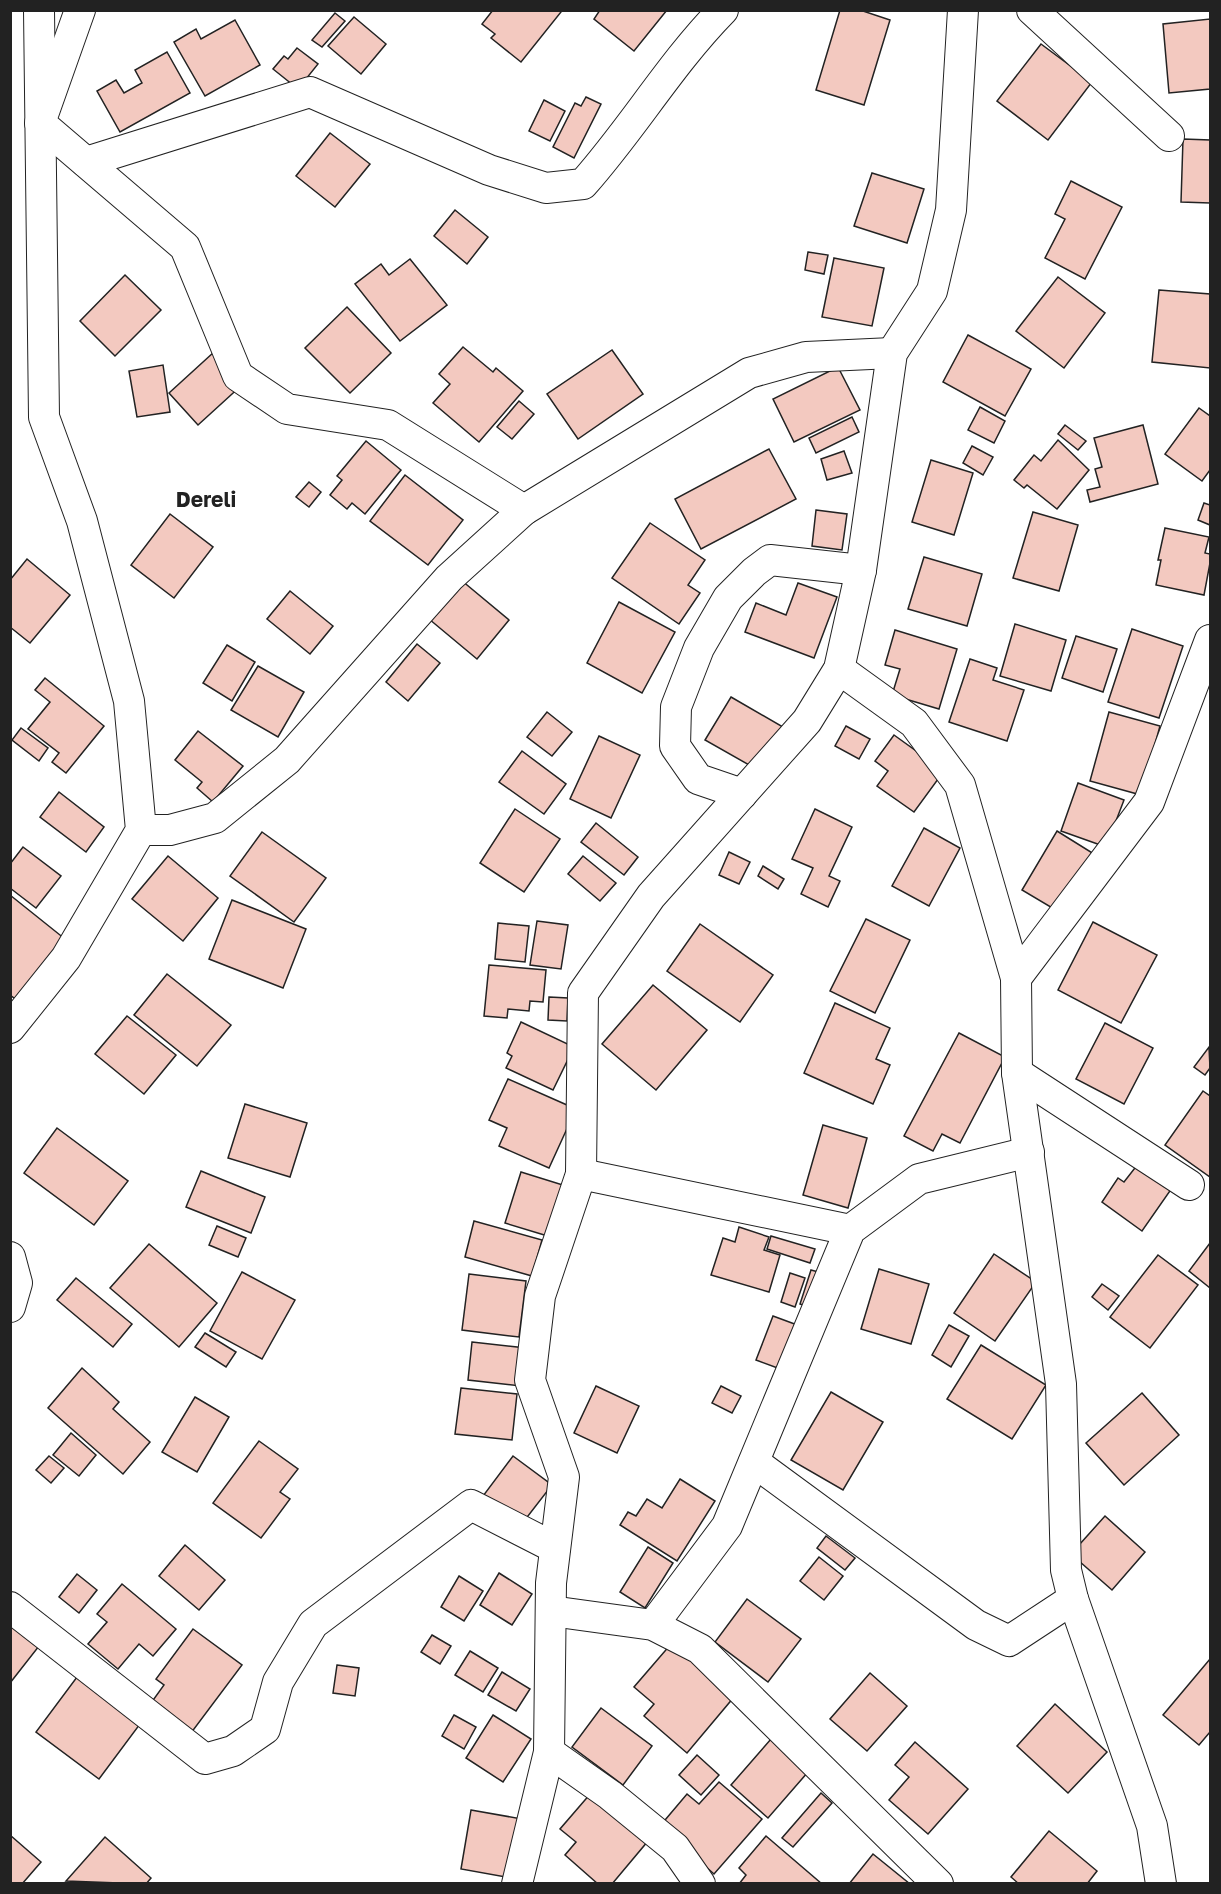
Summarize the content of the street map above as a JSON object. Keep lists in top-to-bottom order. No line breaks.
{"districts":["Dereli"]}
